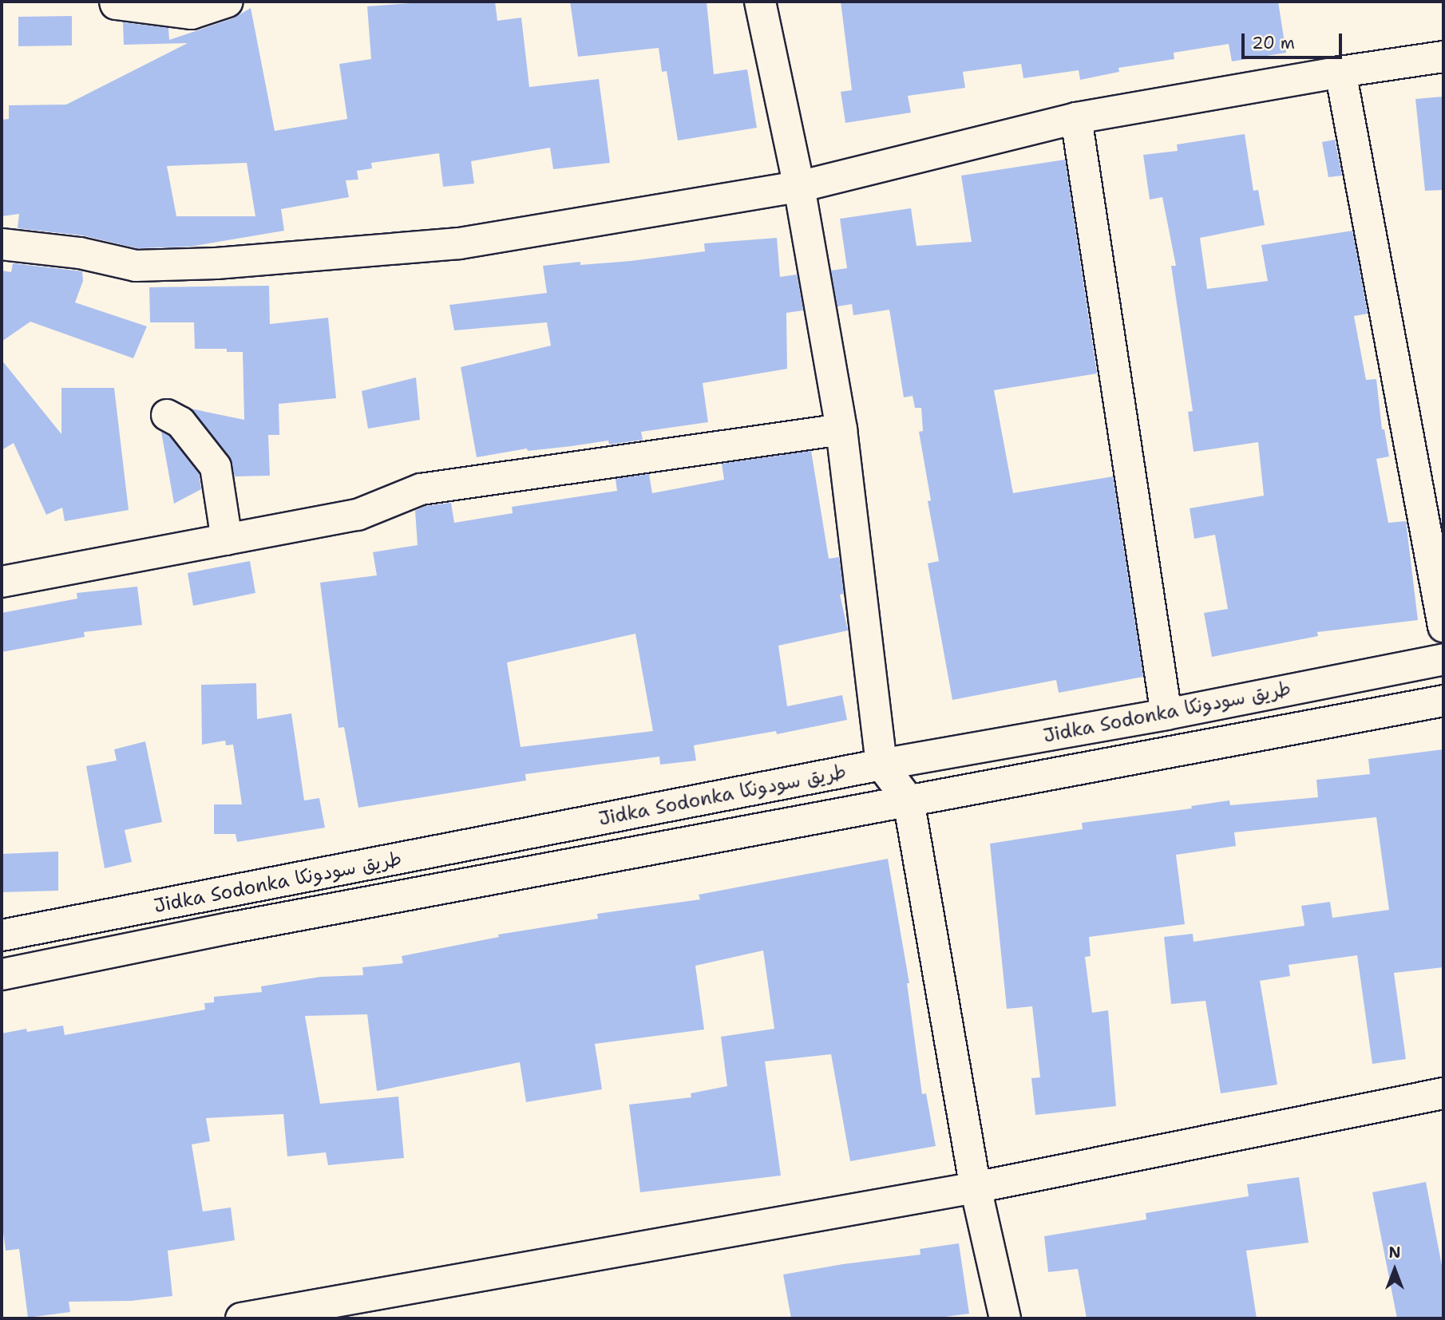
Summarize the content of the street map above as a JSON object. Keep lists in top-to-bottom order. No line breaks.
{"streets":{"street":["Jidka Sodonka طريق سودونكا"]},"scale_bar":"20 m","north":"top"}
